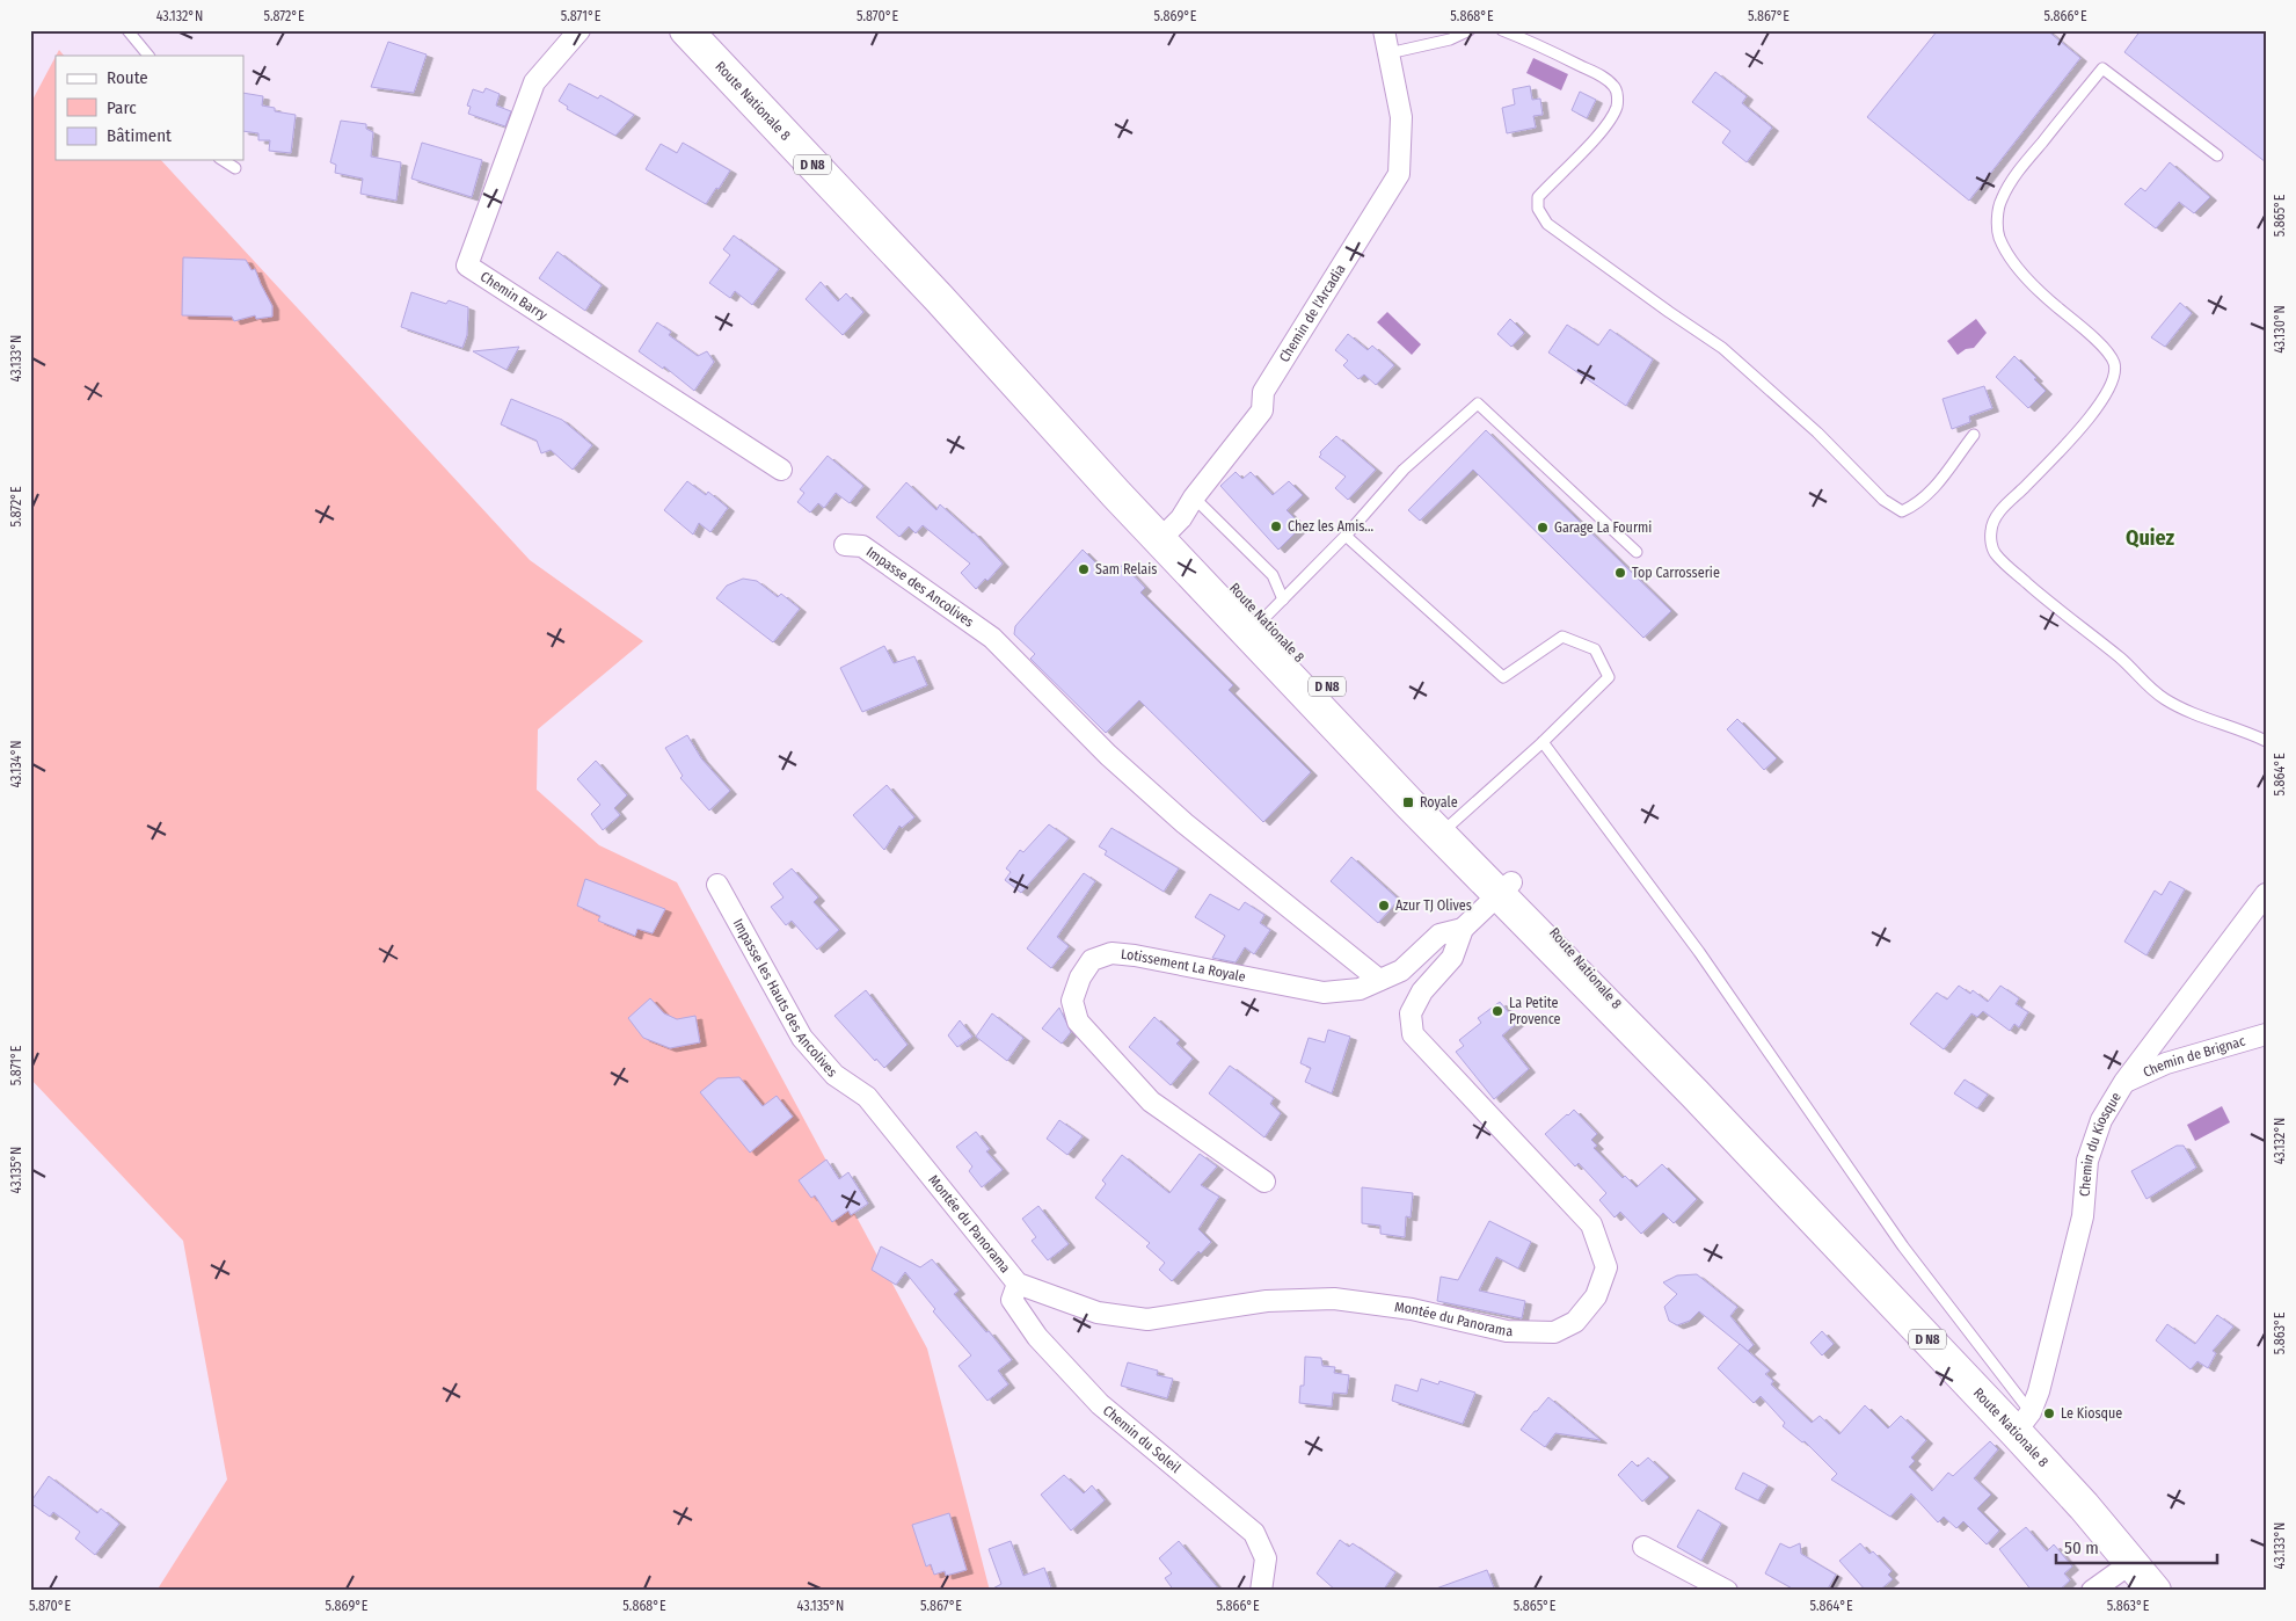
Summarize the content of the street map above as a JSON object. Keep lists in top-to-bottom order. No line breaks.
{"streets":{"main road":["Route Nationale 8","D N8"],"street":["Chemin Barry","Chemin de l'Arcadia","Impasse des Ancolives","Lotissement La Royale","Impasse les Hauts des Ancolives","Chemin de Brignac","Chemin du Kiosque","Montée du Panorama","Chemin du Soleil"]},"crossings":[["Route Nationale 8","Chemin de l'Arcadia"],["Route Nationale 8","Chemin du Kiosque"],["Route Nationale 8","Montée du Panorama"],["Impasse des Ancolives","Lotissement La Royale"],["Lotissement La Royale","Montée du Panorama"],["Impasse les Hauts des Ancolives","Montée du Panorama"],["Chemin de Brignac","Chemin du Kiosque"],["Montée du Panorama","Chemin du Soleil"]],"districts":["Quiez"],"places":{"other":["Chez les Amis...","Garage La Fourmi","Sam Relais","Top Carrosserie","Azur TJ Olives","La Petite Provence","Le Kiosque"],"transit":["Royale"]},"legend":["Route","Parc","Bâtiment"],"scale_bar":"50 m","coordinates":["43.132°N","5.872°E","5.871°E","5.870°E","5.869°E","5.868°E","5.867°E","5.866°E","5.865°E","43.130°N","43.133°N","43.134°N","5.864°E","43.135°N","5.863°E"]}
